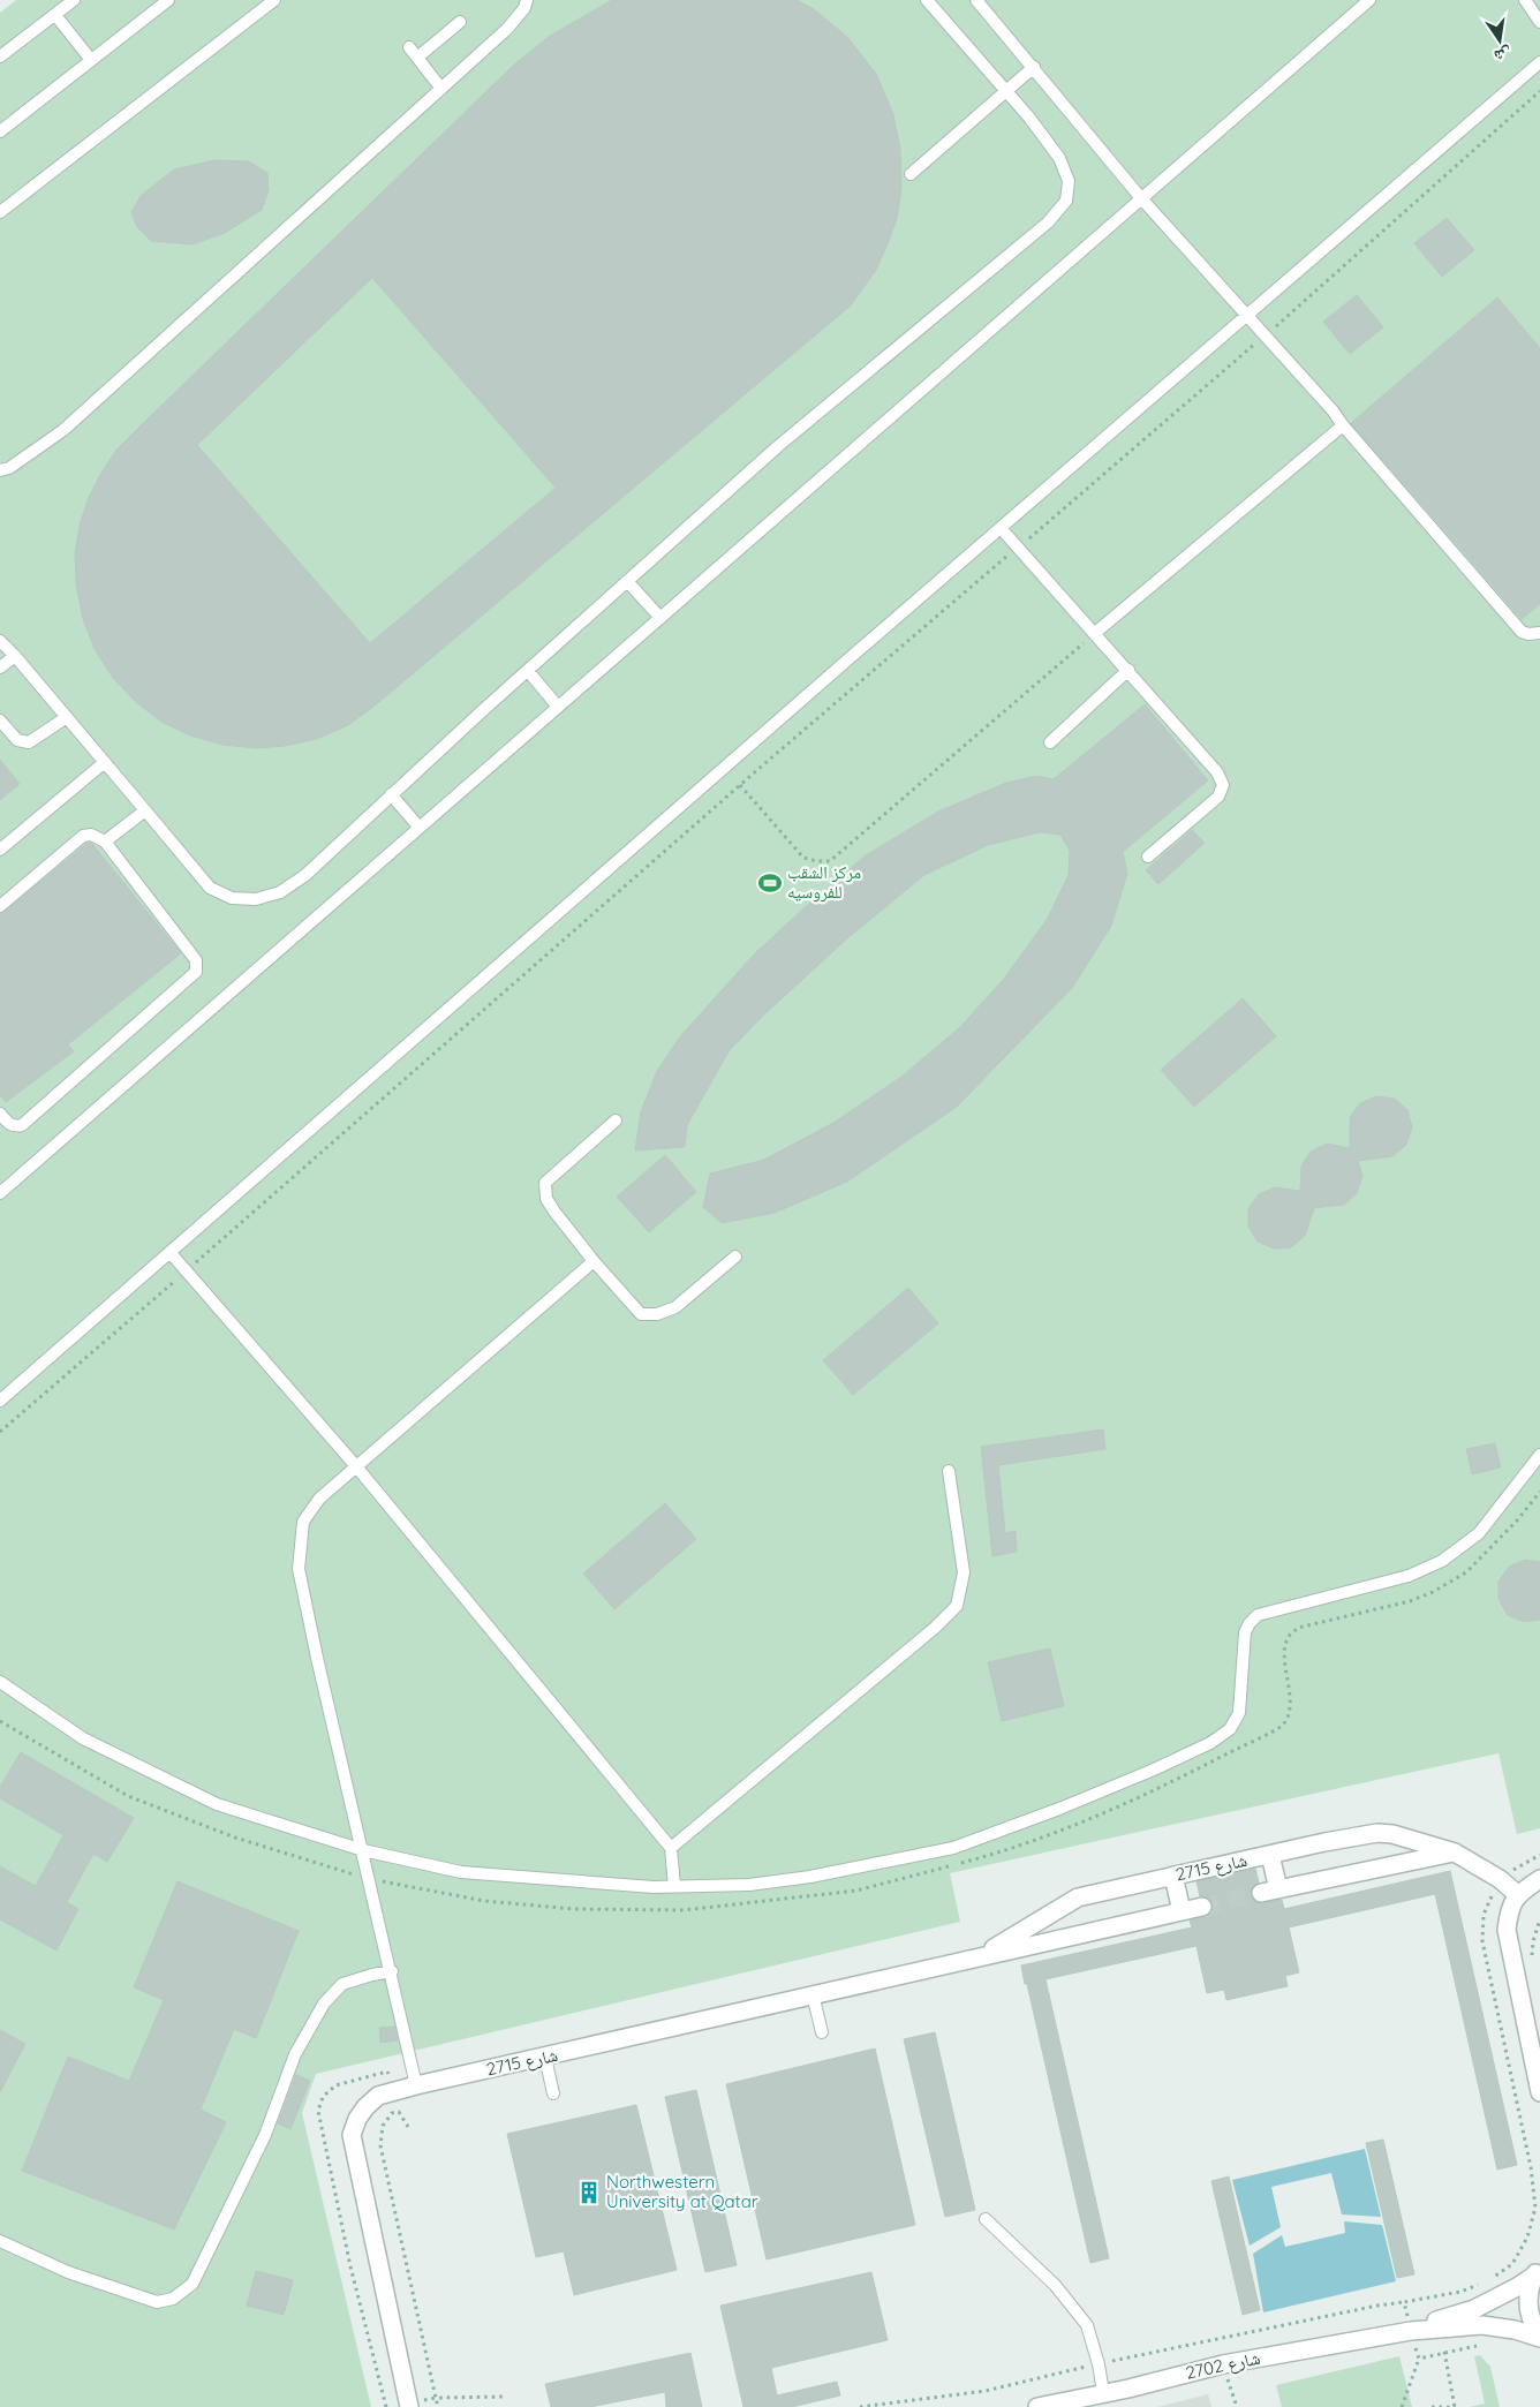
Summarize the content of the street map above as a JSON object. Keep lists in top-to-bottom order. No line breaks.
{"streets":{"street":["شارع 2715","شارع 2702"]},"places":{"sports":["مركز الشقب للفروسيه"],"building":["Northwestern University at Qatar"]},"north":"bottom"}
